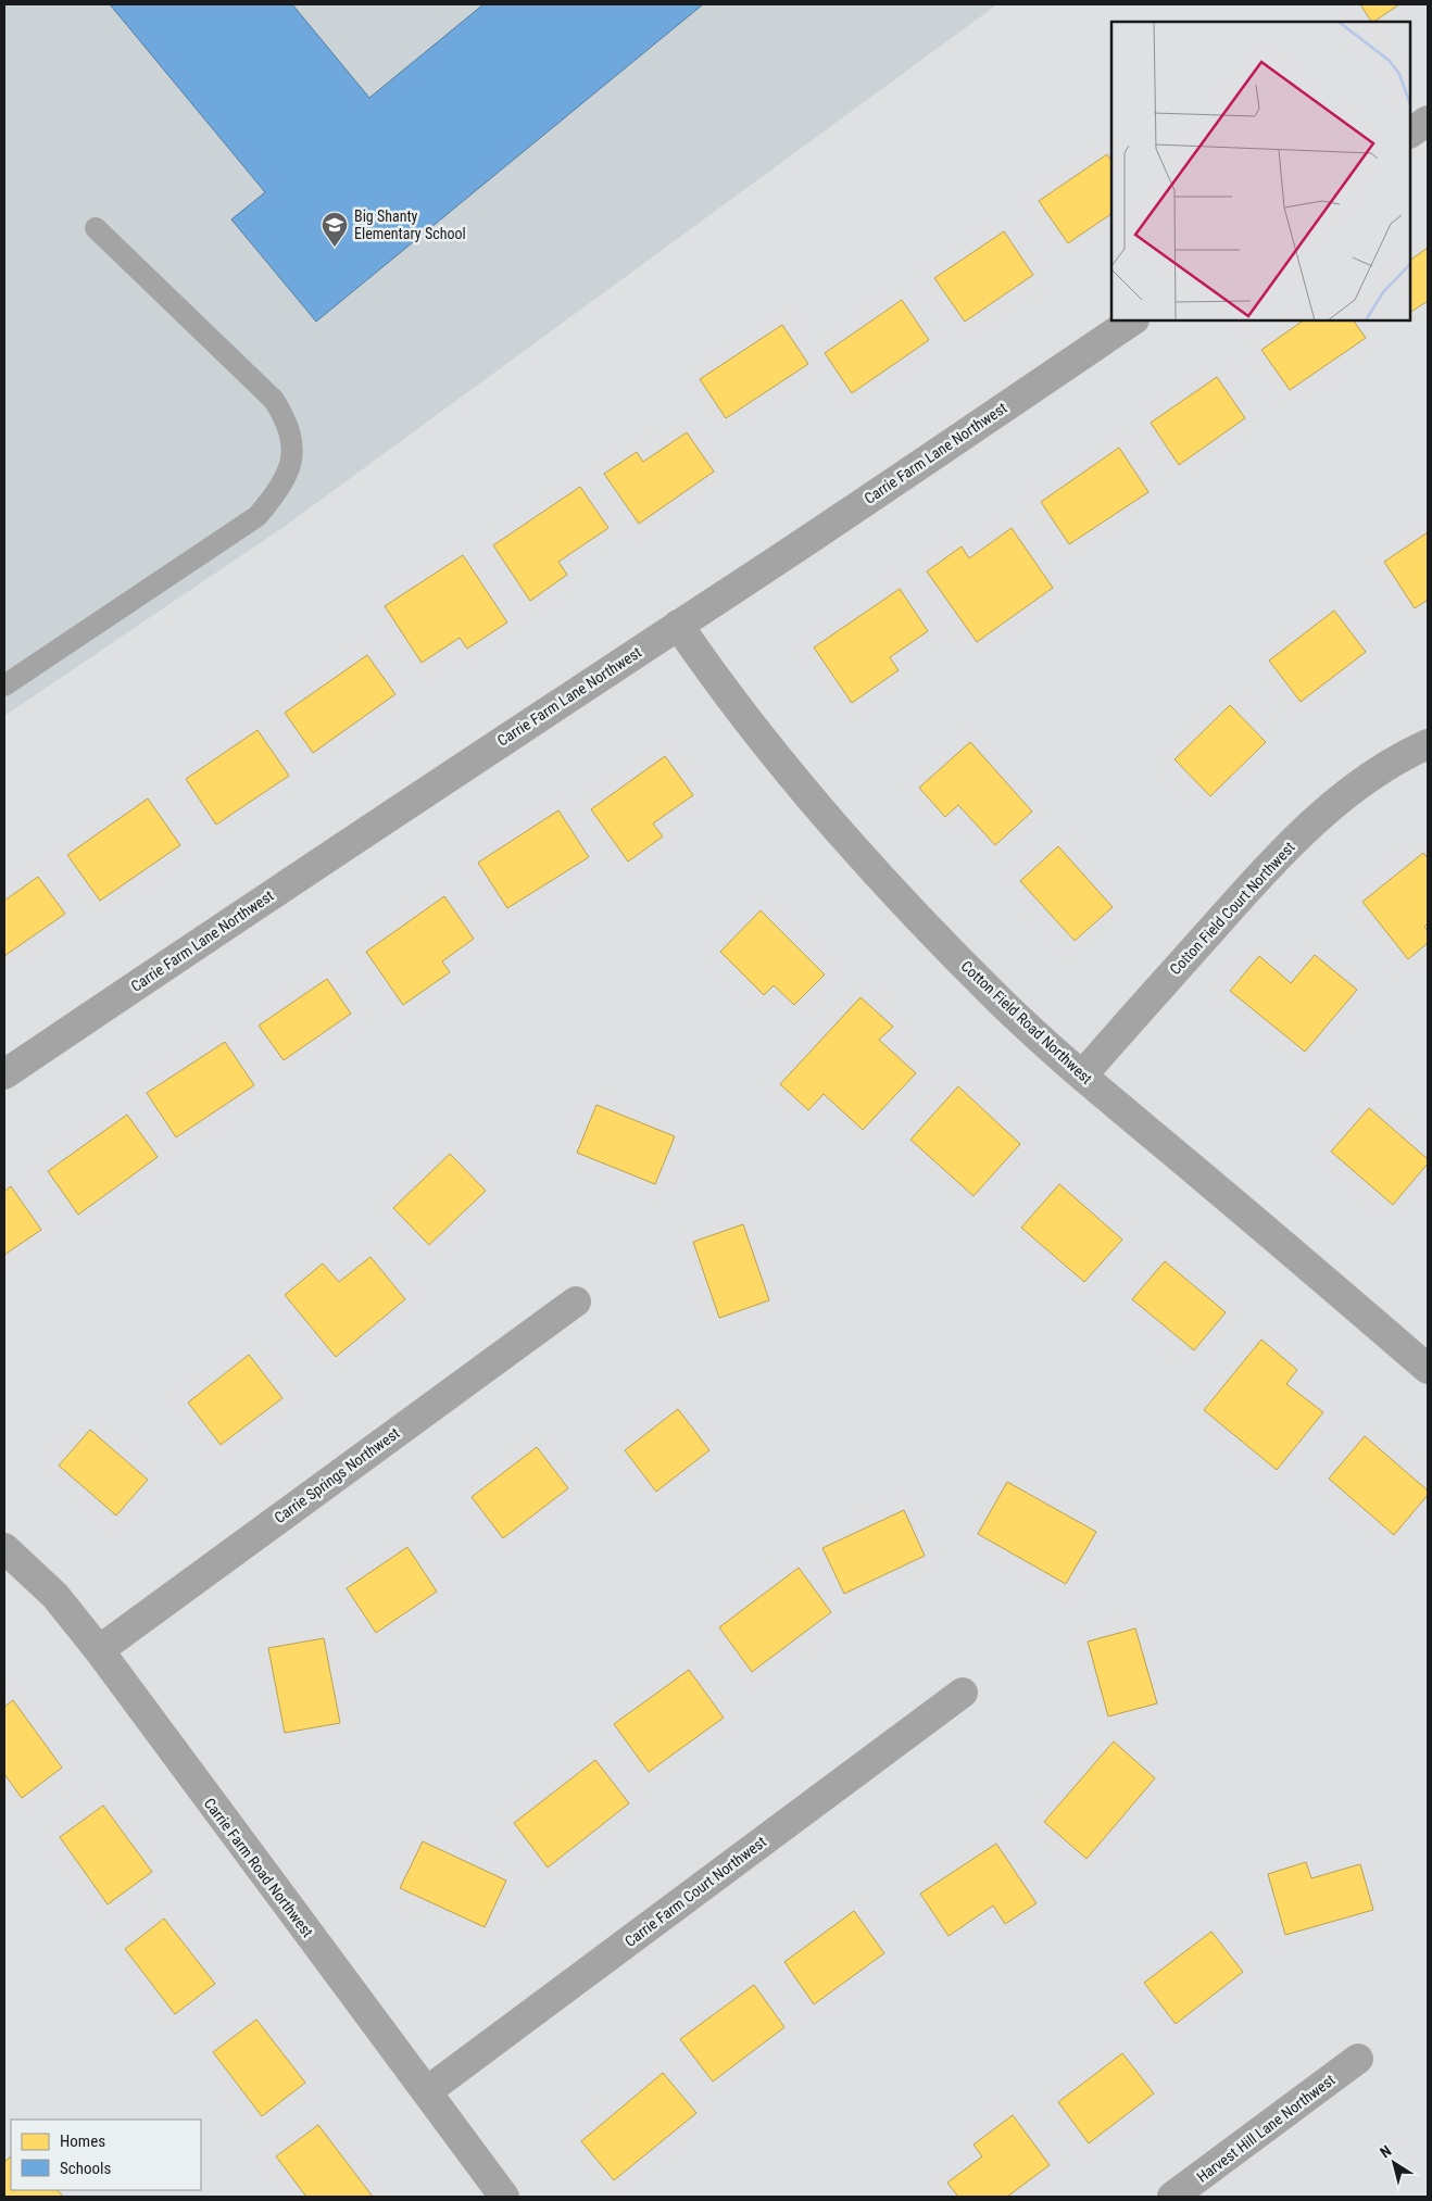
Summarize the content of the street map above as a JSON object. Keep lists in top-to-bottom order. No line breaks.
{"streets":{"street":["Carrie Farm Lane Northwest","Cotton Field Court Northwest","Cotton Field Road Northwest","Carrie Springs Northwest","Carrie Farm Road Northwest","Carrie Farm Court Northwest","Harvest Hill Lane Northwest"]},"crossings":[["Carrie Farm Lane Northwest","Cotton Field Road Northwest"],["Cotton Field Court Northwest","Cotton Field Road Northwest"],["Carrie Springs Northwest","Carrie Farm Road Northwest"],["Carrie Farm Road Northwest","Carrie Farm Court Northwest"]],"places":{"school or university":["Big Shanty Elementary School"]},"legend":["Homes","Schools"],"north":"top left"}
